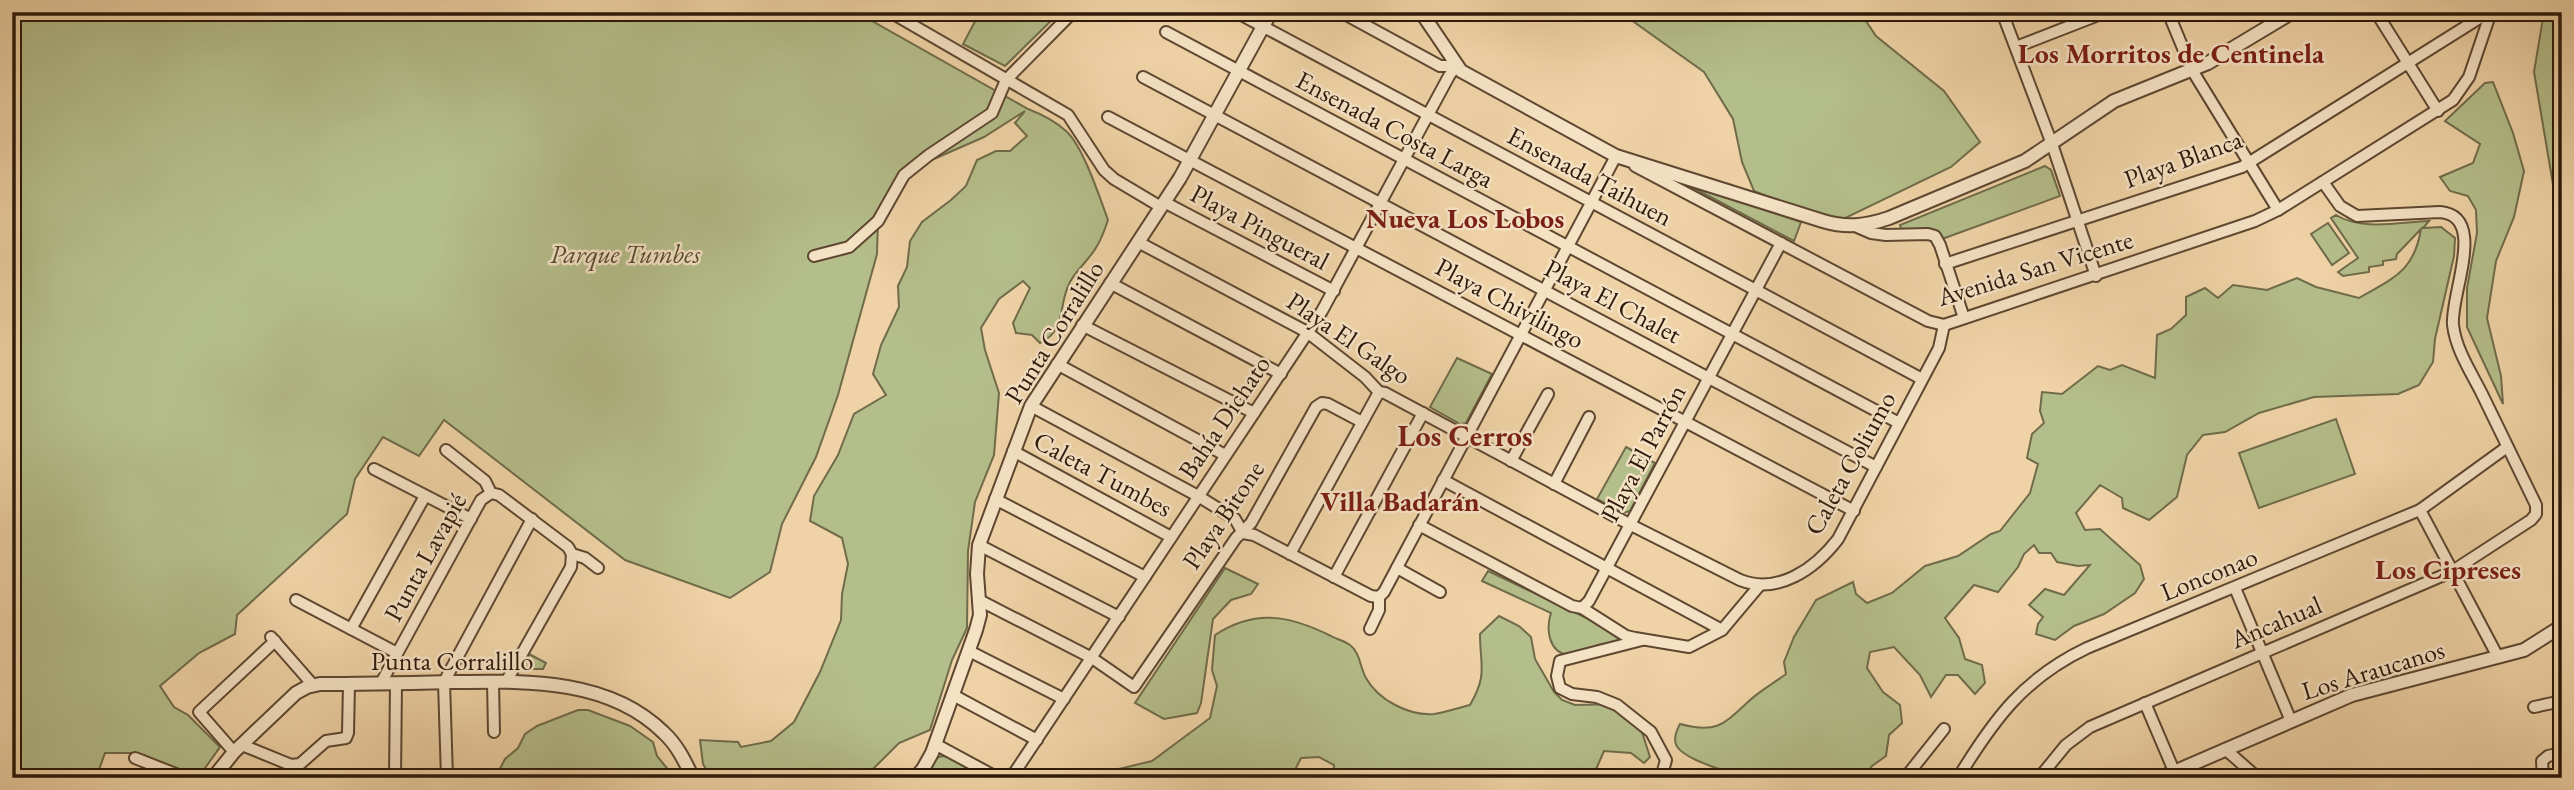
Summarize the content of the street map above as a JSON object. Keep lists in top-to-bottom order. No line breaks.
{"streets":{"street":["Ensenada Costa Larga","Playa Blanca","Ensenada Taihuen","Playa Pingueral","Avenida San Vicente","Playa El Chalet","Playa Chivilingo","Punta Corralillo","Playa El Galgo","Bahía Dichato","Playa El Parrón","Caleta Coliumo","Caleta Tumbes","Playa Bitone","Punta Lavapié","Lonconao","Ancahual","Los Araucanos"]},"crossings":[["Ensenada Costa Larga","Punta Corralillo"],["Ensenada Costa Larga","Bahía Dichato"],["Ensenada Costa Larga","Playa El Parrón"],["Ensenada Costa Larga","Caleta Coliumo"],["Playa Blanca","Avenida San Vicente"],["Ensenada Taihuen","Punta Corralillo"],["Ensenada Taihuen","Bahía Dichato"],["Ensenada Taihuen","Playa El Parrón"],["Ensenada Taihuen","Caleta Coliumo"],["Playa Pingueral","Punta Corralillo"],["Playa Pingueral","Bahía Dichato"],["Avenida San Vicente","Bahía Dichato"],["Avenida San Vicente","Playa El Parrón"],["Avenida San Vicente","Caleta Coliumo"],["Playa El Chalet","Punta Corralillo"],["Playa El Chalet","Bahía Dichato"],["Playa El Chalet","Playa El Parrón"],["Playa El Chalet","Caleta Coliumo"],["Playa Chivilingo","Punta Corralillo"],["Playa Chivilingo","Bahía Dichato"],["Playa Chivilingo","Playa El Parrón"],["Playa Chivilingo","Caleta Coliumo"],["Punta Corralillo","Playa El Galgo"],["Punta Corralillo","Caleta Tumbes"],["Punta Corralillo","Punta Lavapié"],["Playa El Galgo","Bahía Dichato"],["Playa El Galgo","Playa El Parrón"],["Playa El Galgo","Caleta Coliumo"],["Bahía Dichato","Caleta Tumbes"],["Bahía Dichato","Playa Bitone"],["Lonconao","Ancahual"]],"districts":["Los Morritos de Centinela","Nueva Los Lobos","Los Cerros","Villa Badarán","Los Cipreses"],"parks":["Parque Tumbes"]}
